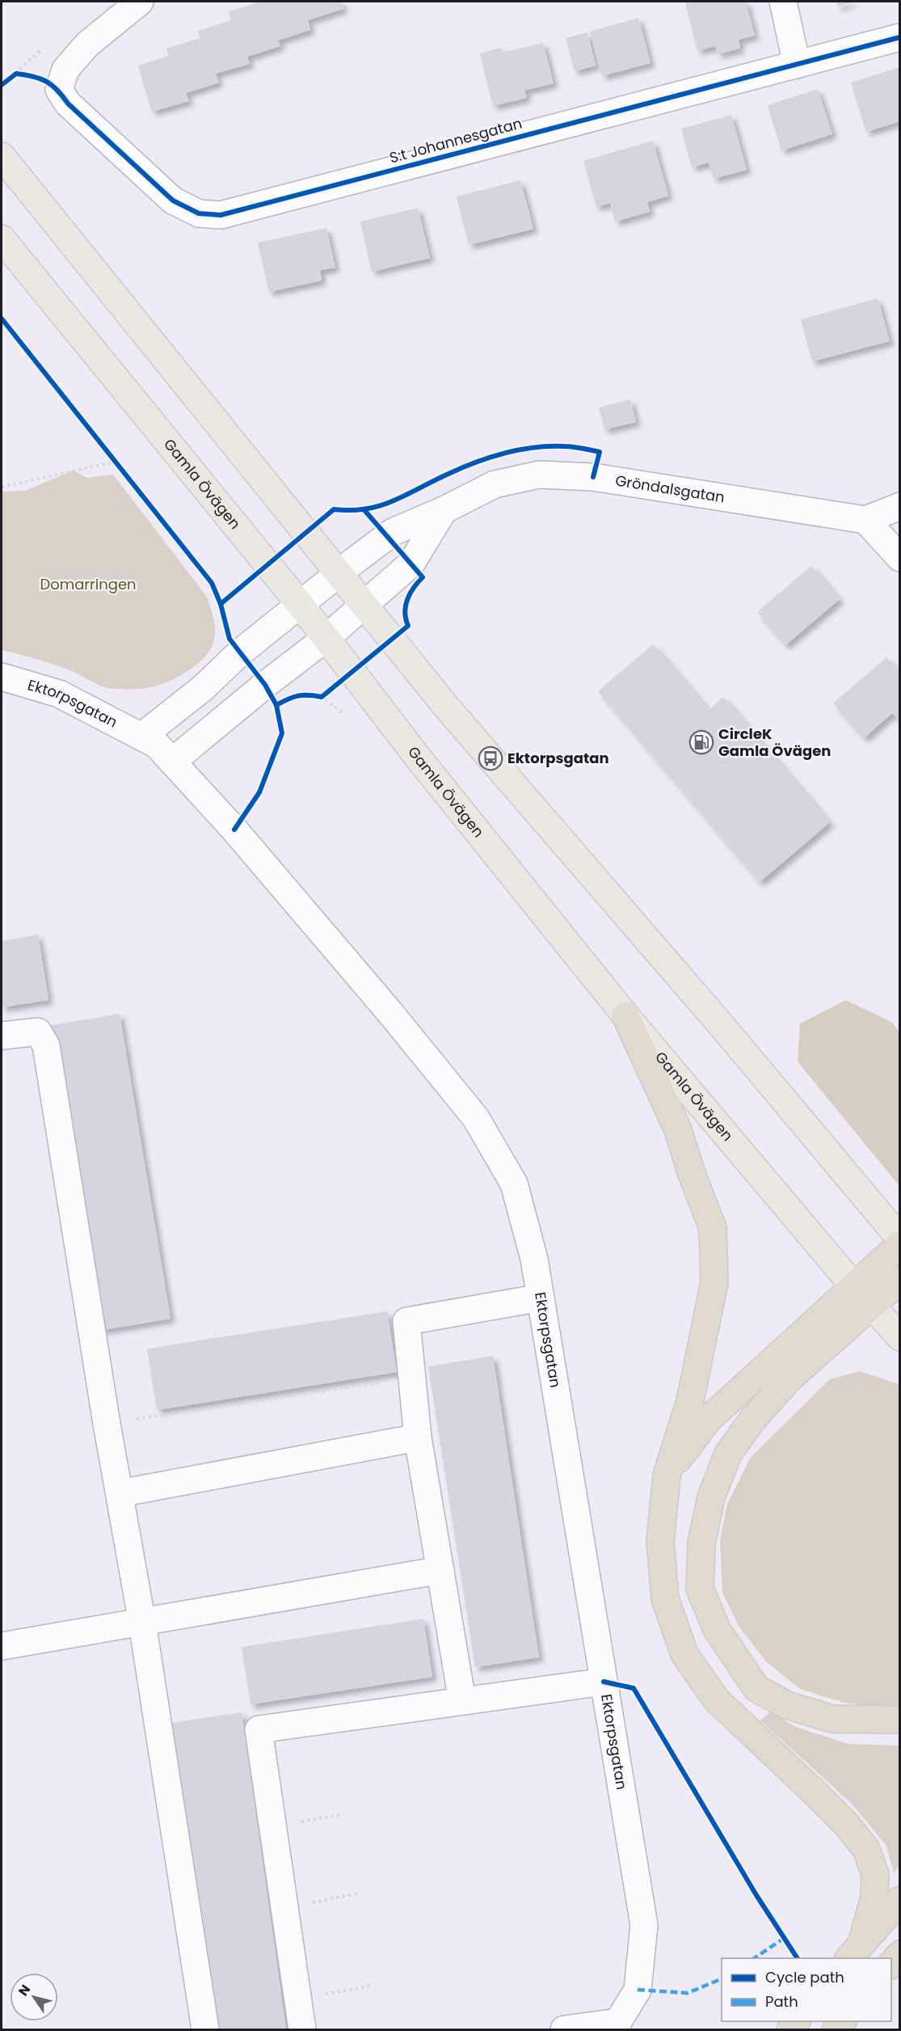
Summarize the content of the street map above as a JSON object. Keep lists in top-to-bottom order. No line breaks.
{"streets":{"main road":["Gamla Övägen"],"street":["S:t Johannesgatan","Gröndalsgatan","Ektorpsgatan"]},"crossings":[["Gamla Övägen","Gröndalsgatan"]],"parks":["Domarringen"],"places":{"fuel station":["CircleK Gamla Övägen"],"bus stop":["Ektorpsgatan"]},"legend":["Cycle path","Path"],"north":"top left"}
